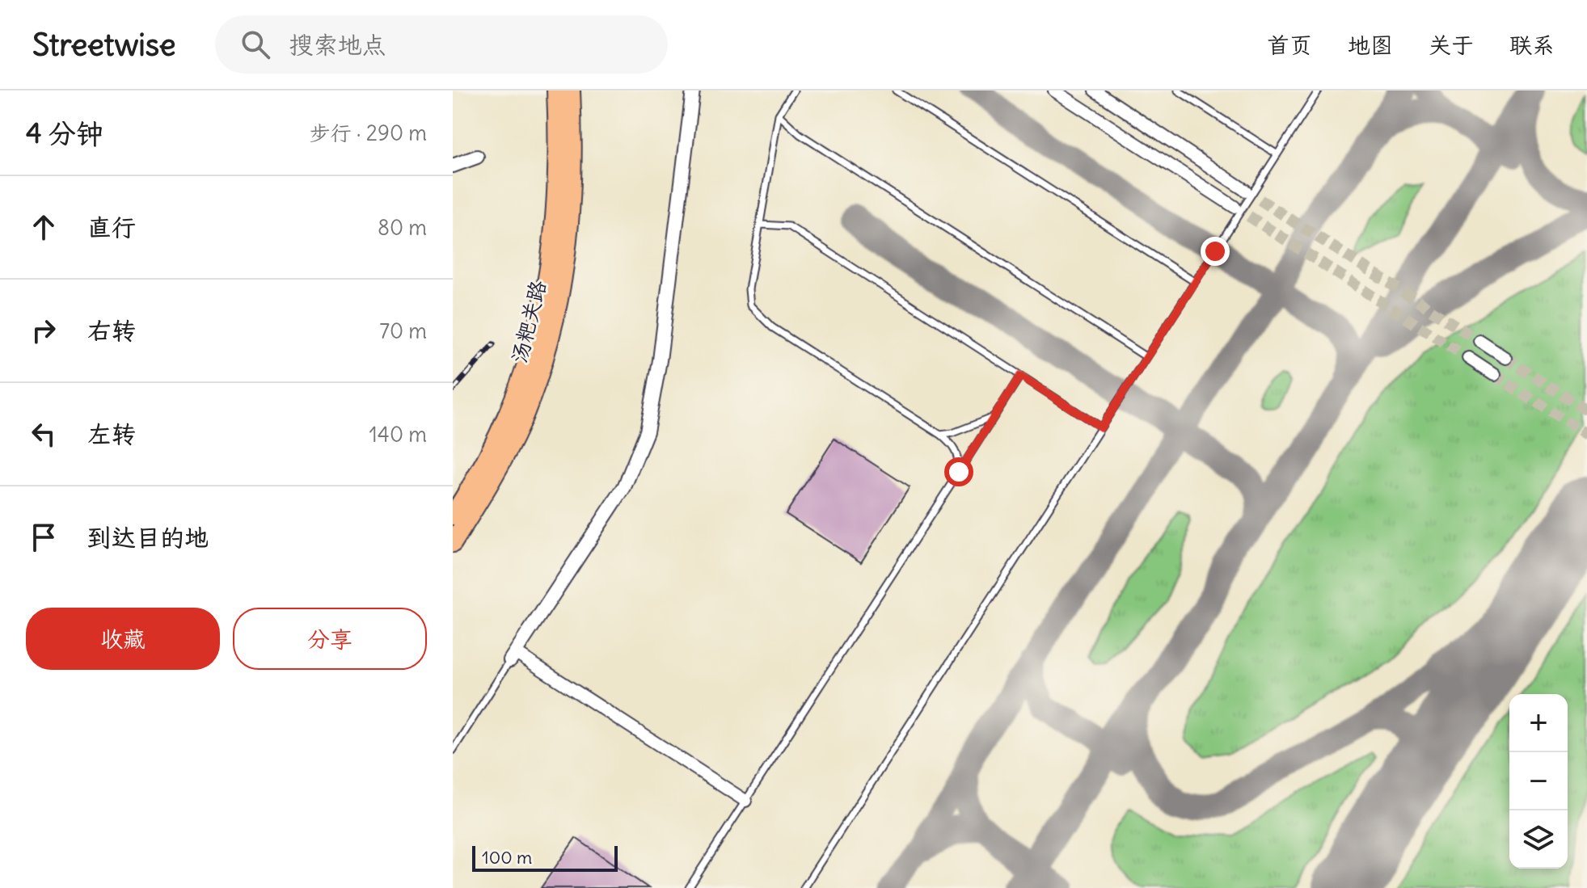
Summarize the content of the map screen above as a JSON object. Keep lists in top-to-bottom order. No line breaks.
{"streets":{"highway":["汤粑关路"]},"scale_bar":"100 m","page":{"header":"Streetwise","search":"搜索地点","nav":["首页","地图","关于","联系"],"heading":["4 分钟","步行 · 290 m"],"list":[["直行","80 m"],["右转","70 m"],["左转","140 m"],"到达目的地"],"buttons":["收藏","分享"],"map_buttons":["+","−"],"scale":"100 m"}}
